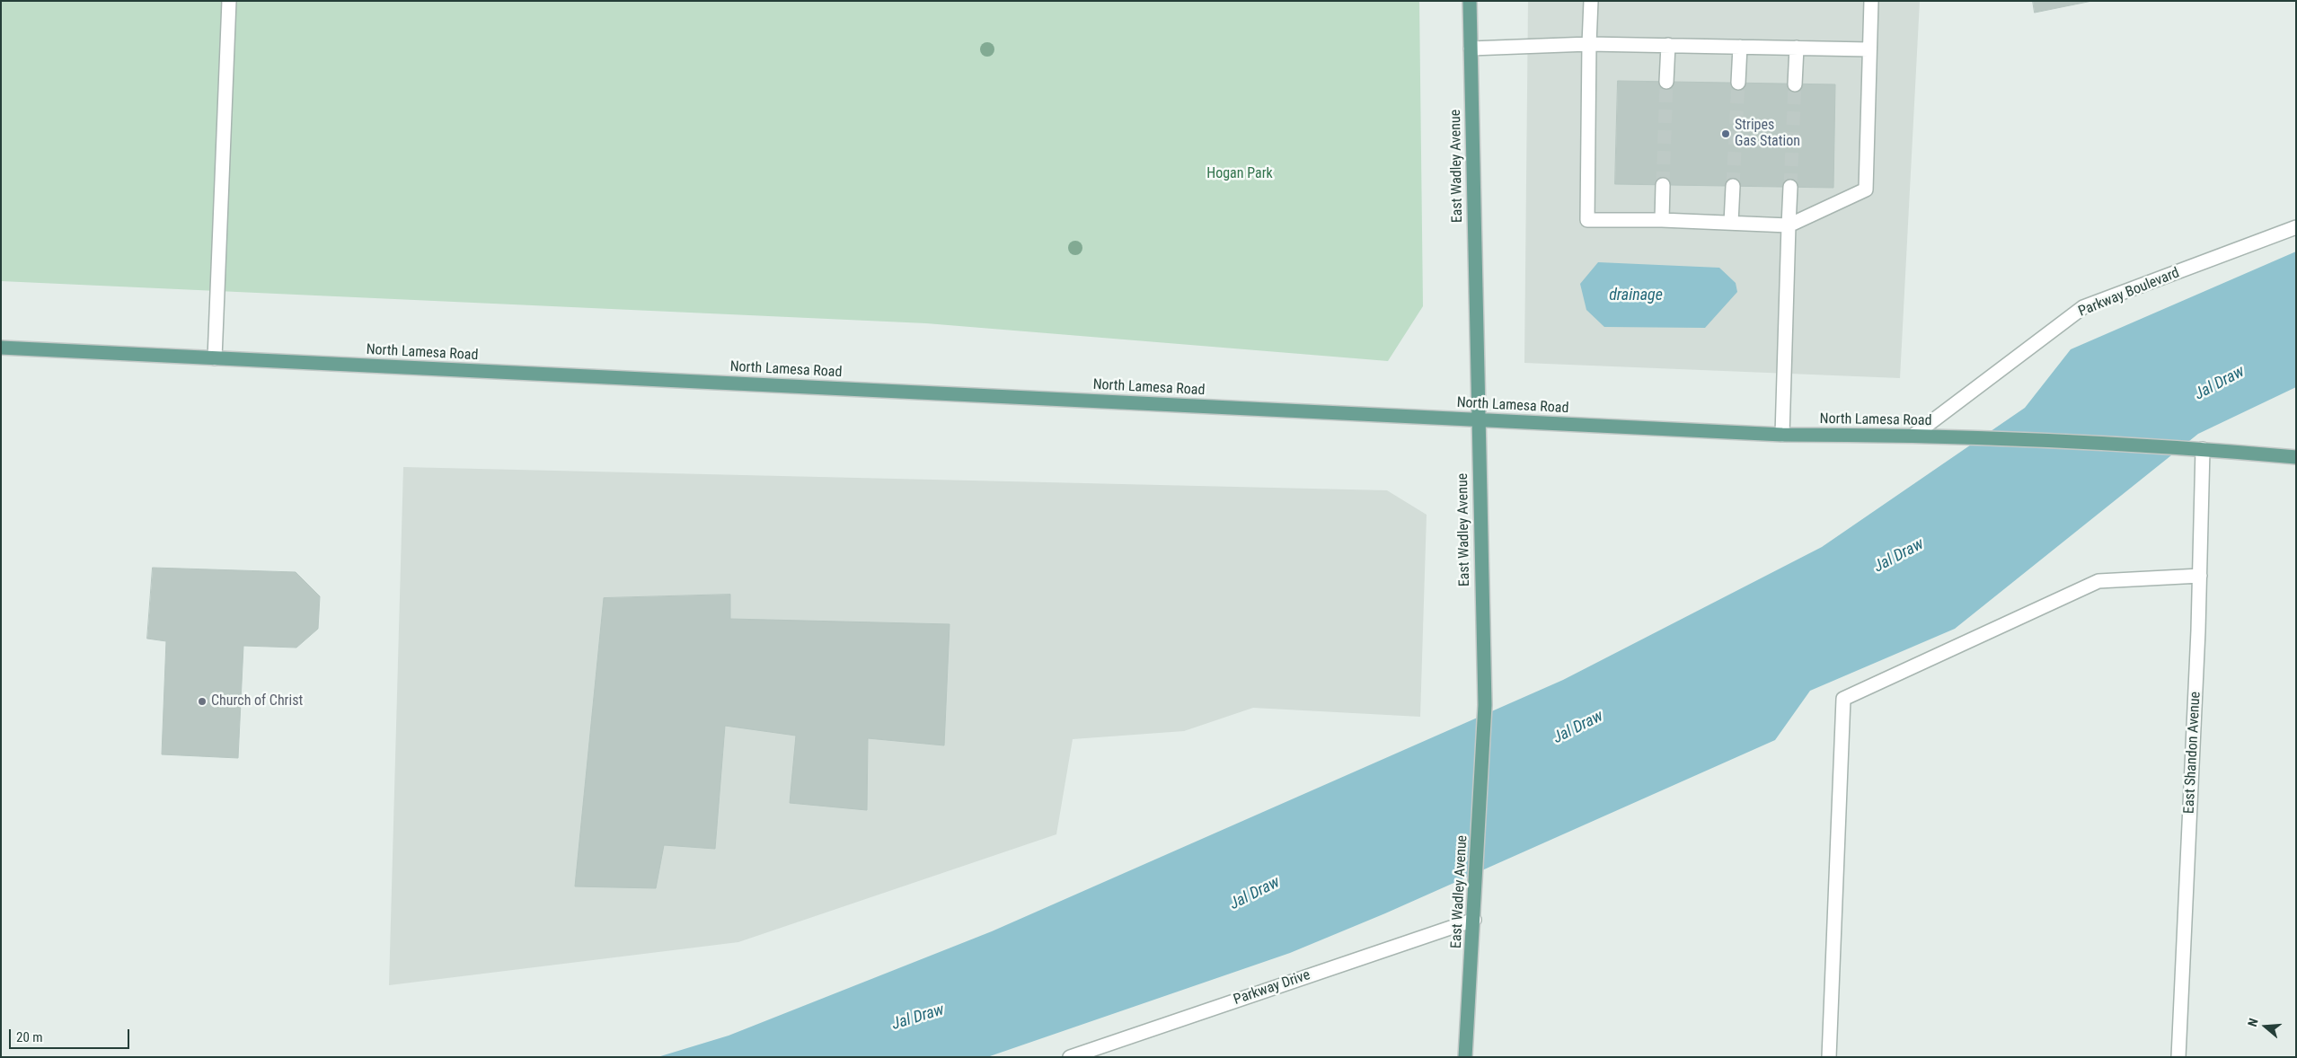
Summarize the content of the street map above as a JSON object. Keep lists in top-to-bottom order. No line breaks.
{"streets":{"main road":["East Wadley Avenue","North Lamesa Road"],"street":["Parkway Boulevard","East Shandon Avenue","Parkway Drive"]},"crossings":[["East Wadley Avenue","North Lamesa Road"],["East Wadley Avenue","Parkway Drive"],["Parkway Boulevard","North Lamesa Road"],["North Lamesa Road","East Shandon Avenue"]],"water":["drainage","Jal Draw"],"parks":["Hogan Park"],"places":["Stripes Gas Station","Church of Christ"],"scale_bar":"20 m","north":"left"}
